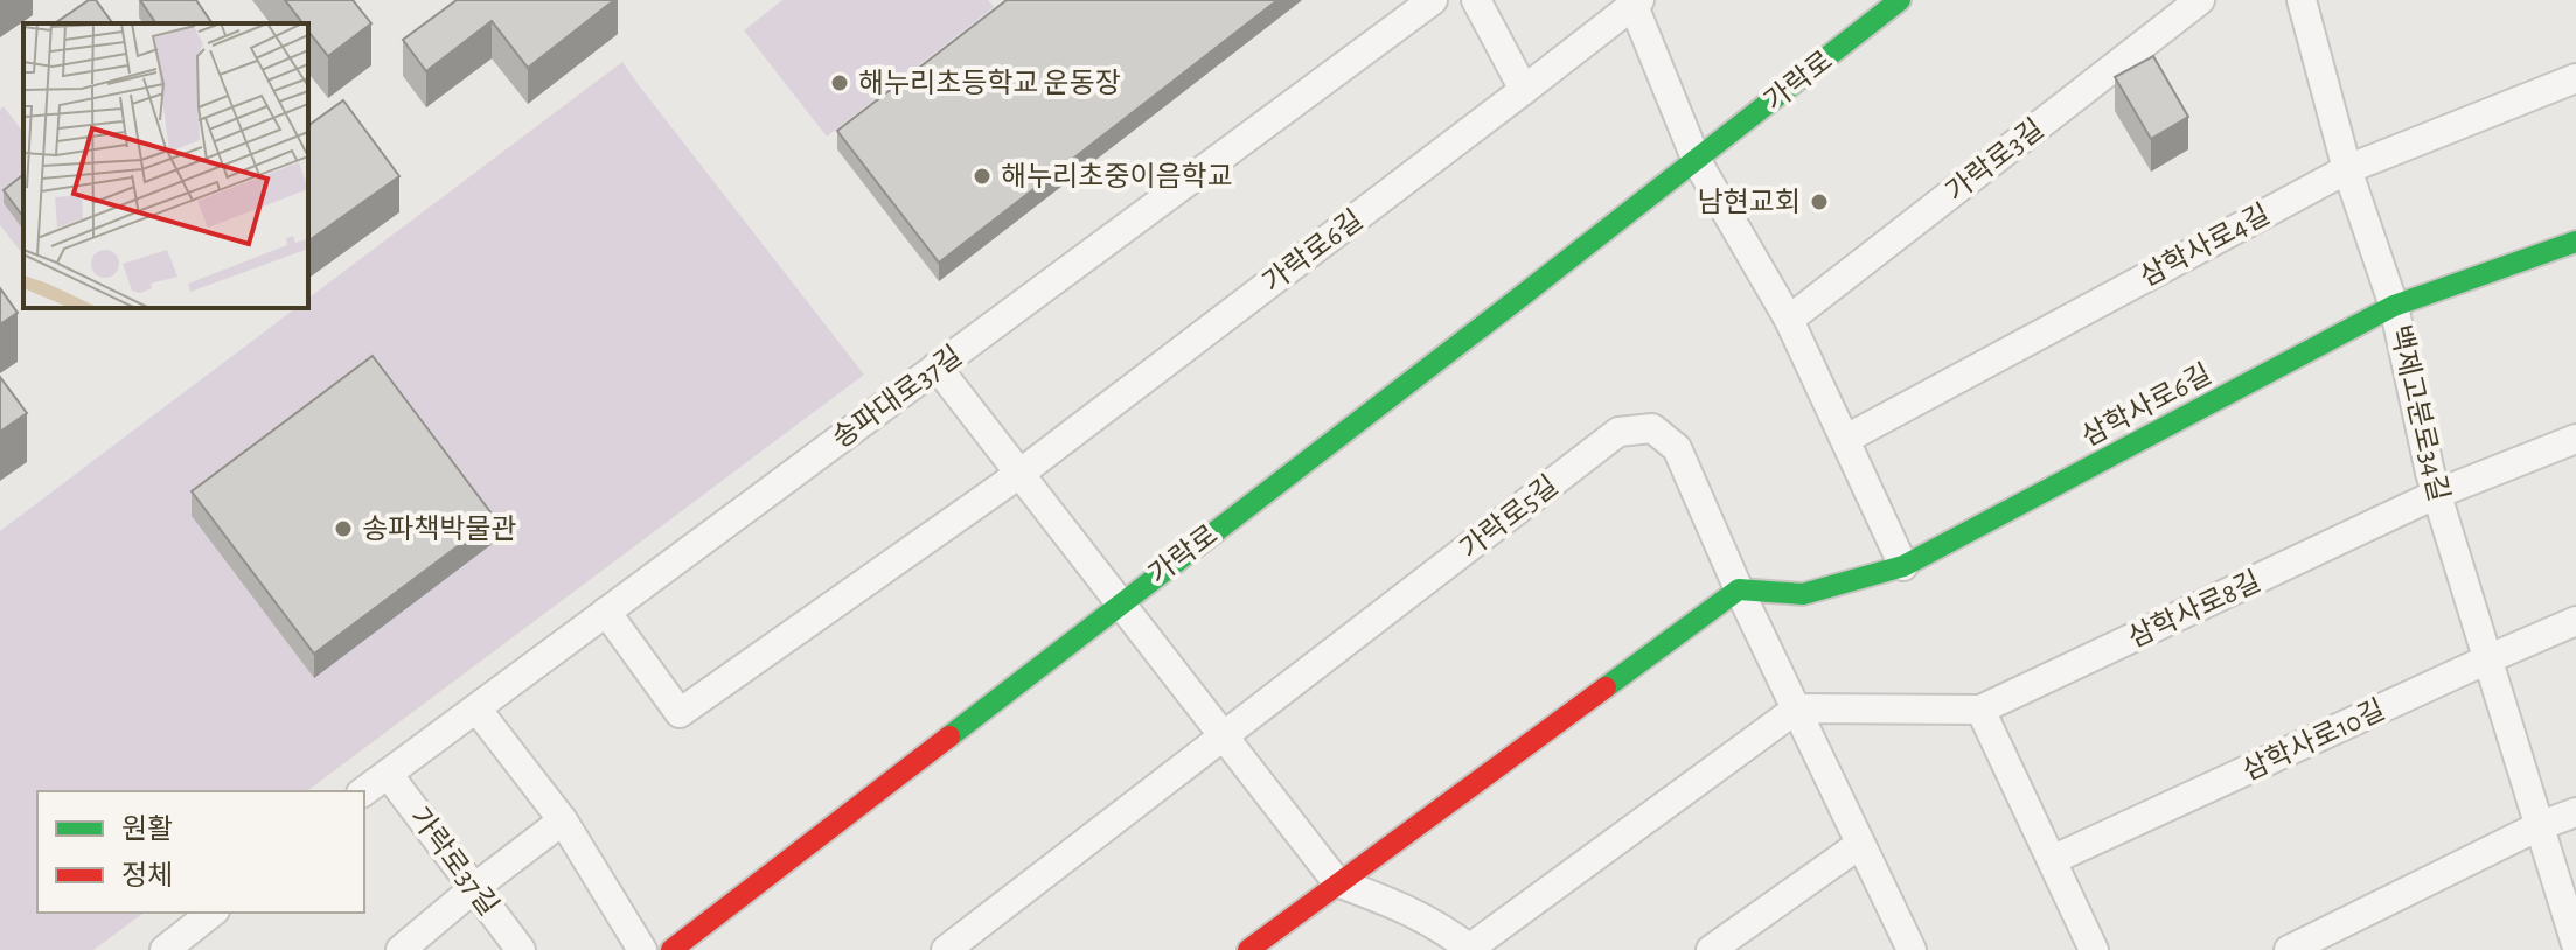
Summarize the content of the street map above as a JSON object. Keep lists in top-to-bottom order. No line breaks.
{"streets":{"street":["가락로","가락로3길","삼학사로4길","가락로6길","송파대로37길","삼학사로6길","백제고분로34길","가락로5길","삼학사로8길","삼학사로10길","가락로37길"]},"crossings":[["삼학사로4길","백제고분로34길"],["가락로6길","송파대로37길"],["송파대로37길","가락로37길"],["삼학사로6길","백제고분로34길"],["삼학사로6길","가락로5길"],["백제고분로34길","삼학사로8길"],["백제고분로34길","삼학사로10길"],["가락로5길","삼학사로8길"]],"places":["해누리초등학교 운동장","해누리초중이음학교","남현교회","송파책박물관"],"legend":["원활","정체"]}
